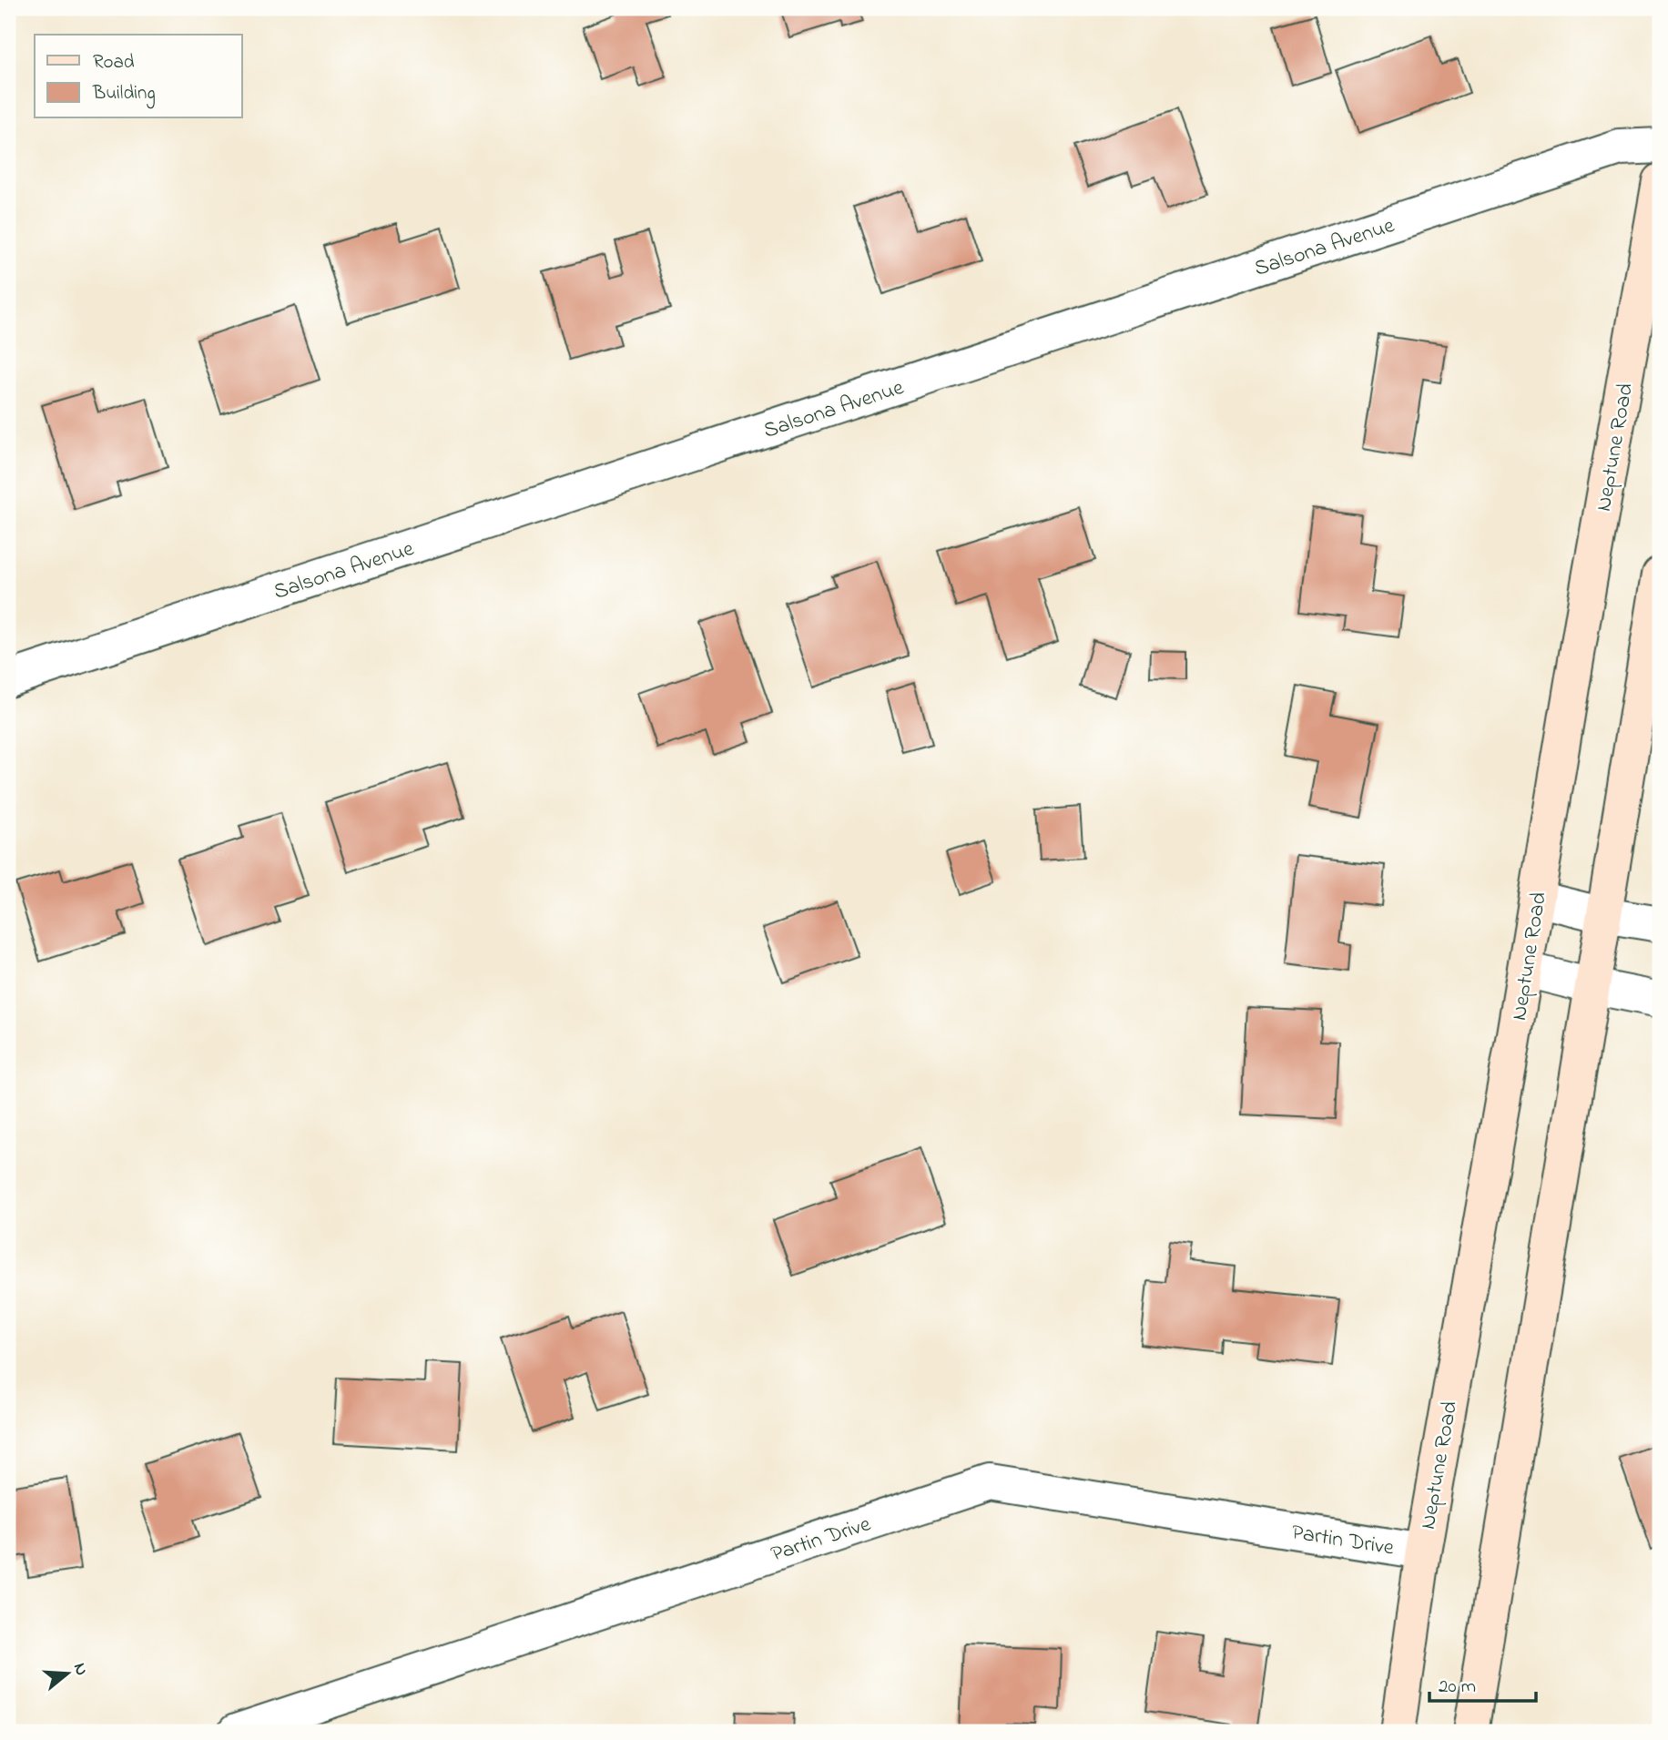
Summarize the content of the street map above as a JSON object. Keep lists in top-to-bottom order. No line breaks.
{"streets":{"main road":["Neptune Road"],"street":["Salsona Avenue","Partin Drive"]},"crossings":[["Neptune Road","Partin Drive"]],"legend":["Road","Building"],"scale_bar":"20 m","north":"right"}
